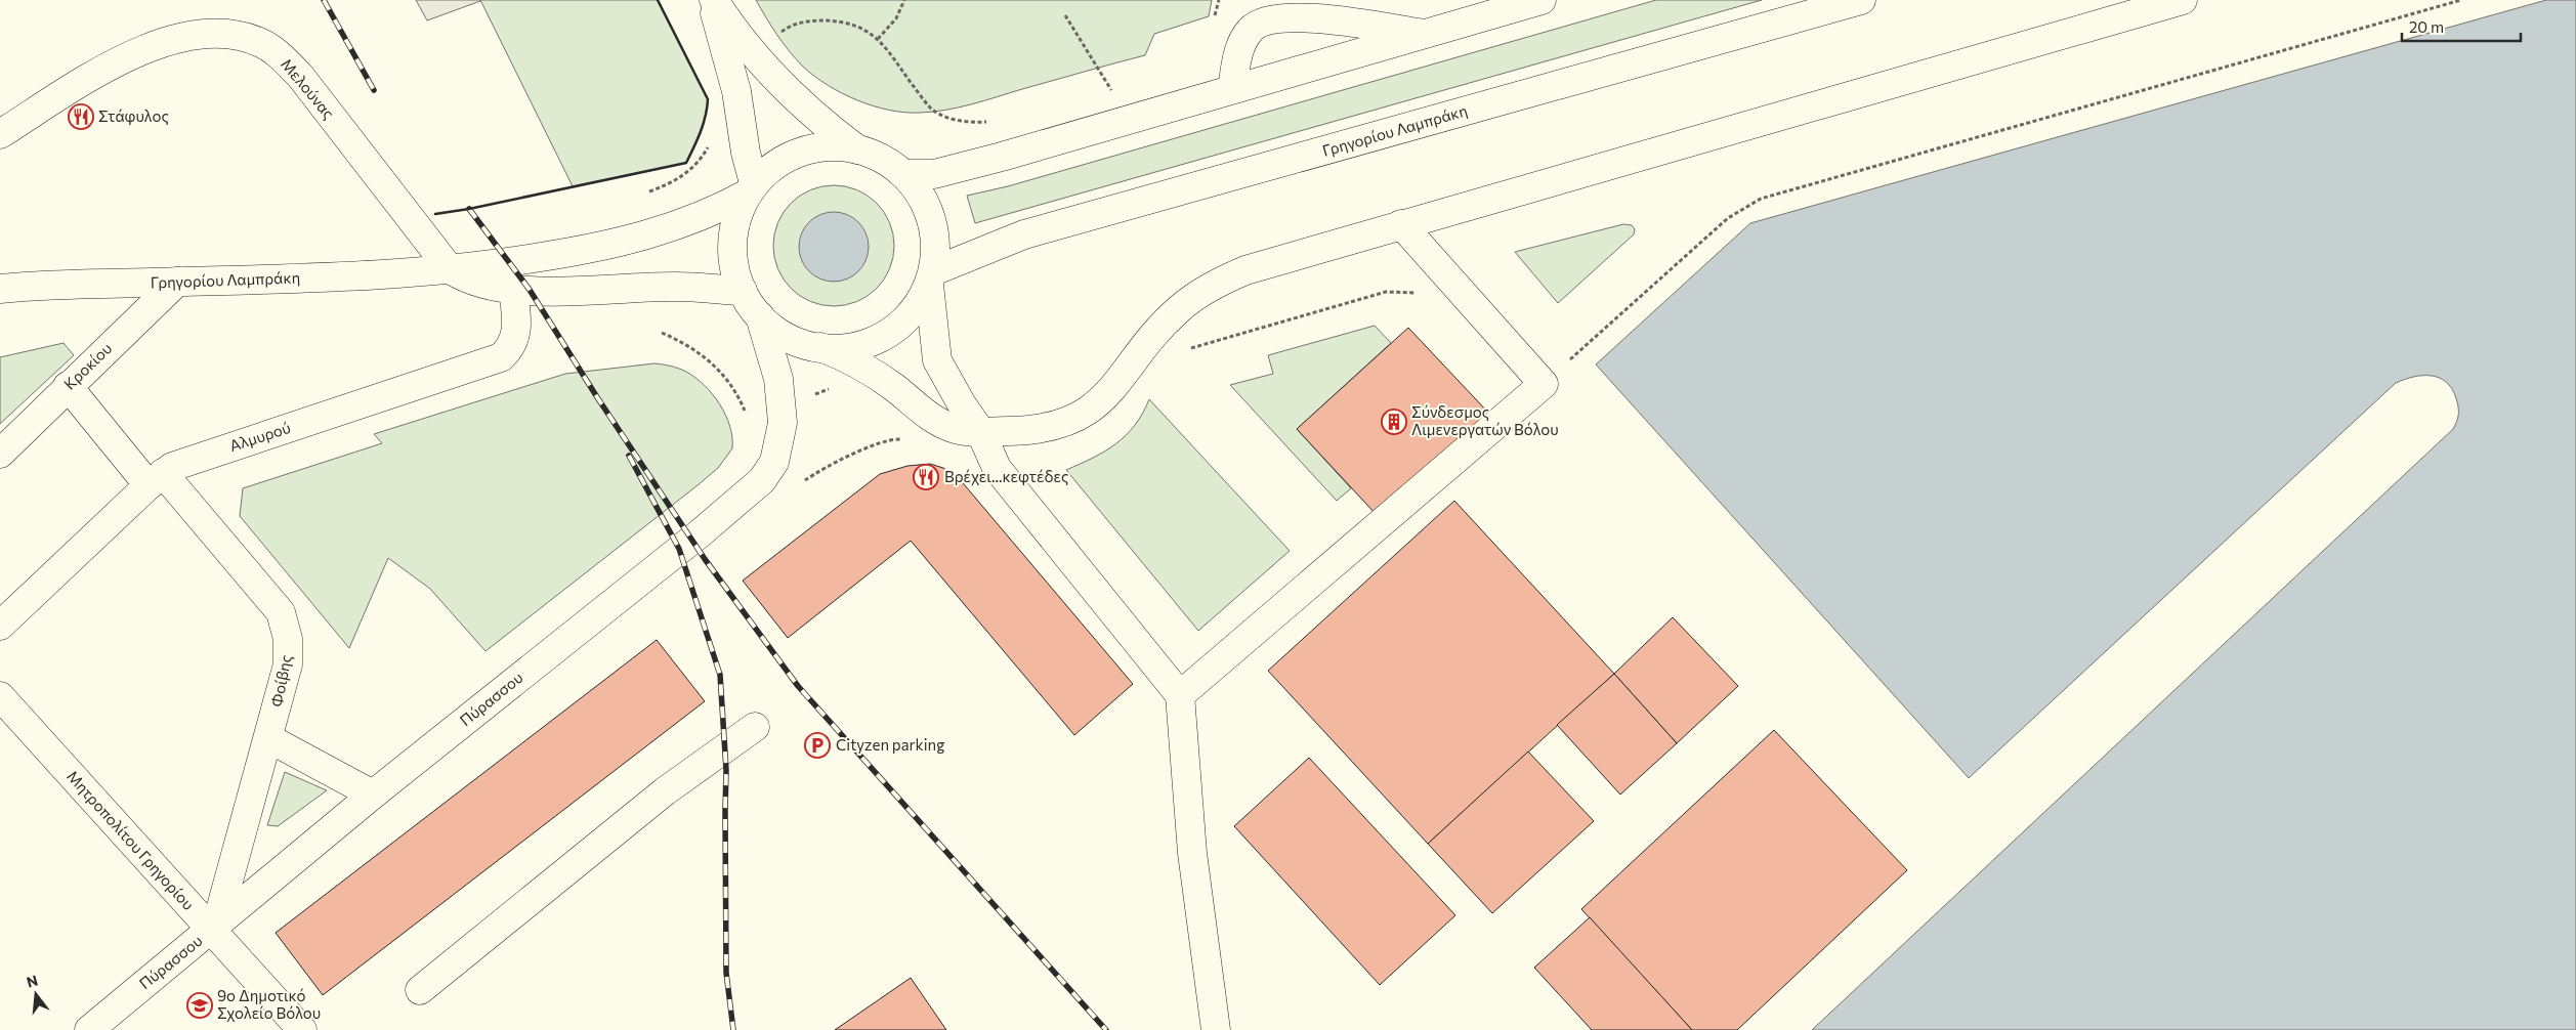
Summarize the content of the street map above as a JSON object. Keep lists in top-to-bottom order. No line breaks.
{"streets":{"street":["Μελούνας","Γρηγορίου Λαμπράκη","Κροκίου","Αλμυρού","Φοίβης","Πύρασσου","Μητροπολίτου Γρηγορίου"]},"crossings":[["Μελούνας","Γρηγορίου Λαμπράκη"],["Γρηγορίου Λαμπράκη","Κροκίου"],["Κροκίου","Φοίβης"],["Αλμυρού","Φοίβης"],["Φοίβης","Πύρασσου"],["Φοίβης","Μητροπολίτου Γρηγορίου"],["Πύρασσου","Μητροπολίτου Γρηγορίου"]],"places":{"restaurant":["Στάφυλος","Βρέχει...κεφτέδες"],"building":["Σύνδεσμος Λιμενεργατών Βόλου"],"parking":["Cityzen parking"],"school or university":["9ο Δημοτικό Σχολείο Βόλου"]},"scale_bar":"20 m","north":"top"}
